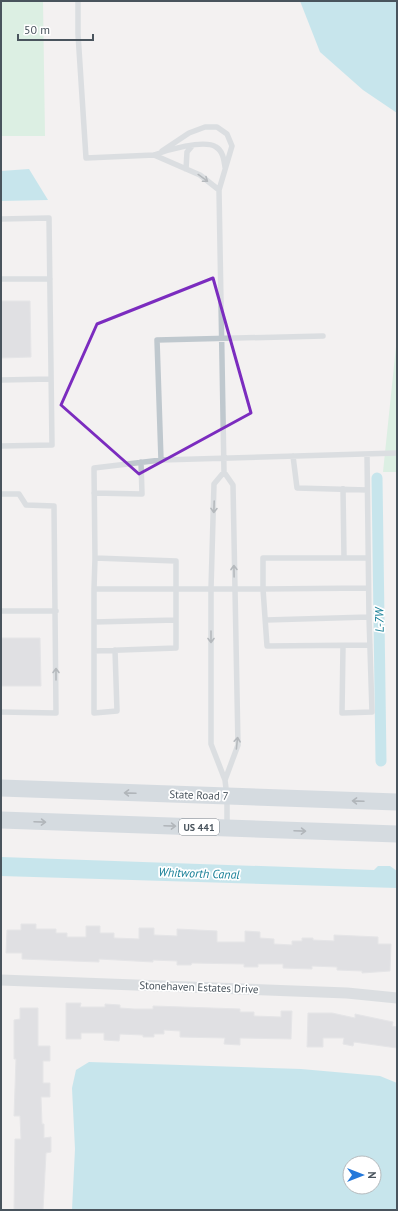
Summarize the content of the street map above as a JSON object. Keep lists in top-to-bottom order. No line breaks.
{"streets":{"main road":["State Road 7","US 441"],"street":["Stonehaven Estates Drive"]},"water":["L-7W","Whitworth Canal"],"scale_bar":"50 m","north":"right"}
